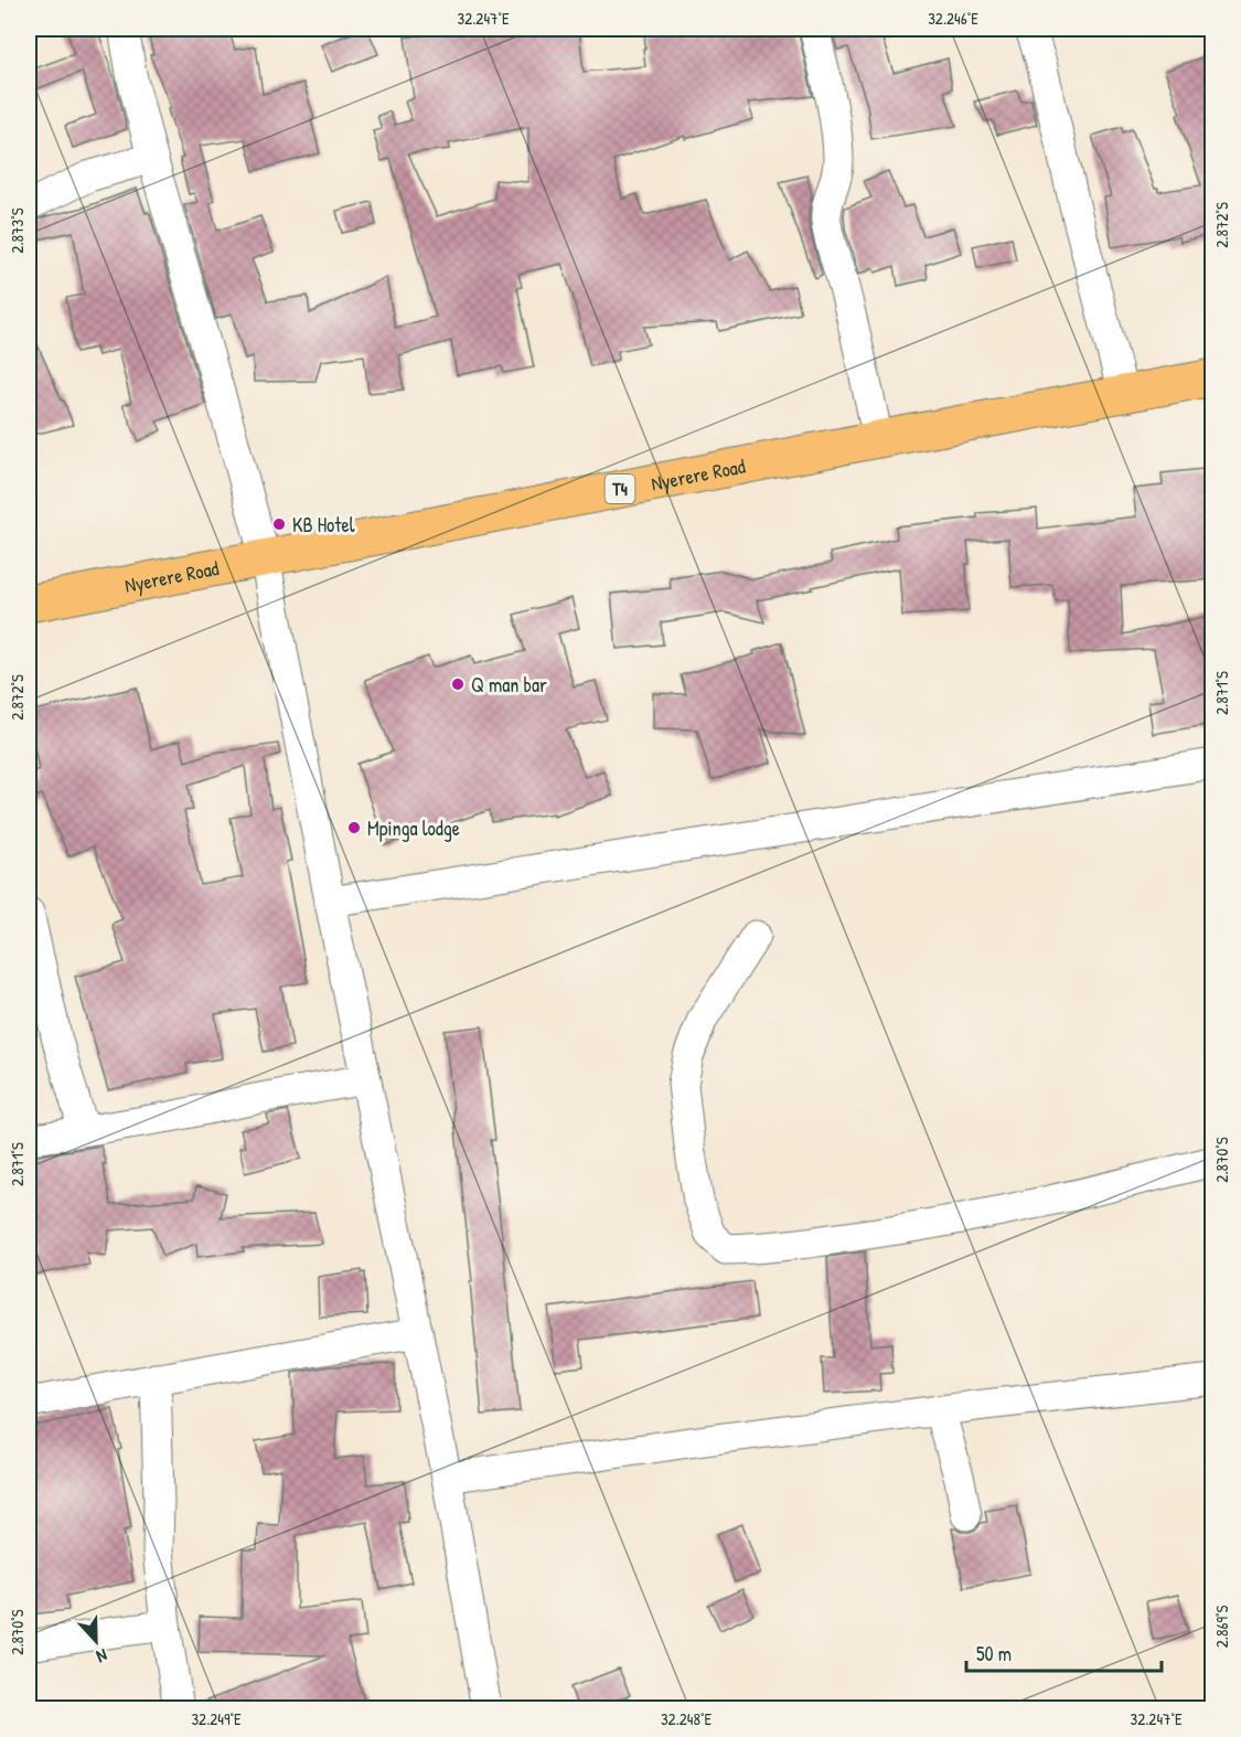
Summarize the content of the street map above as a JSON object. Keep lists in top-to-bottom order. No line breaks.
{"streets":{"highway":["Nyerere Road","T4"]},"places":["KB Hotel","Q man bar","Mpinga lodge"],"scale_bar":"50 m","north":"bottom","coordinates":["32.247°E","32.246°E","2.872°S","2.873°S","2.871°S","2.870°S","2.869°S","32.249°E","32.248°E"]}
